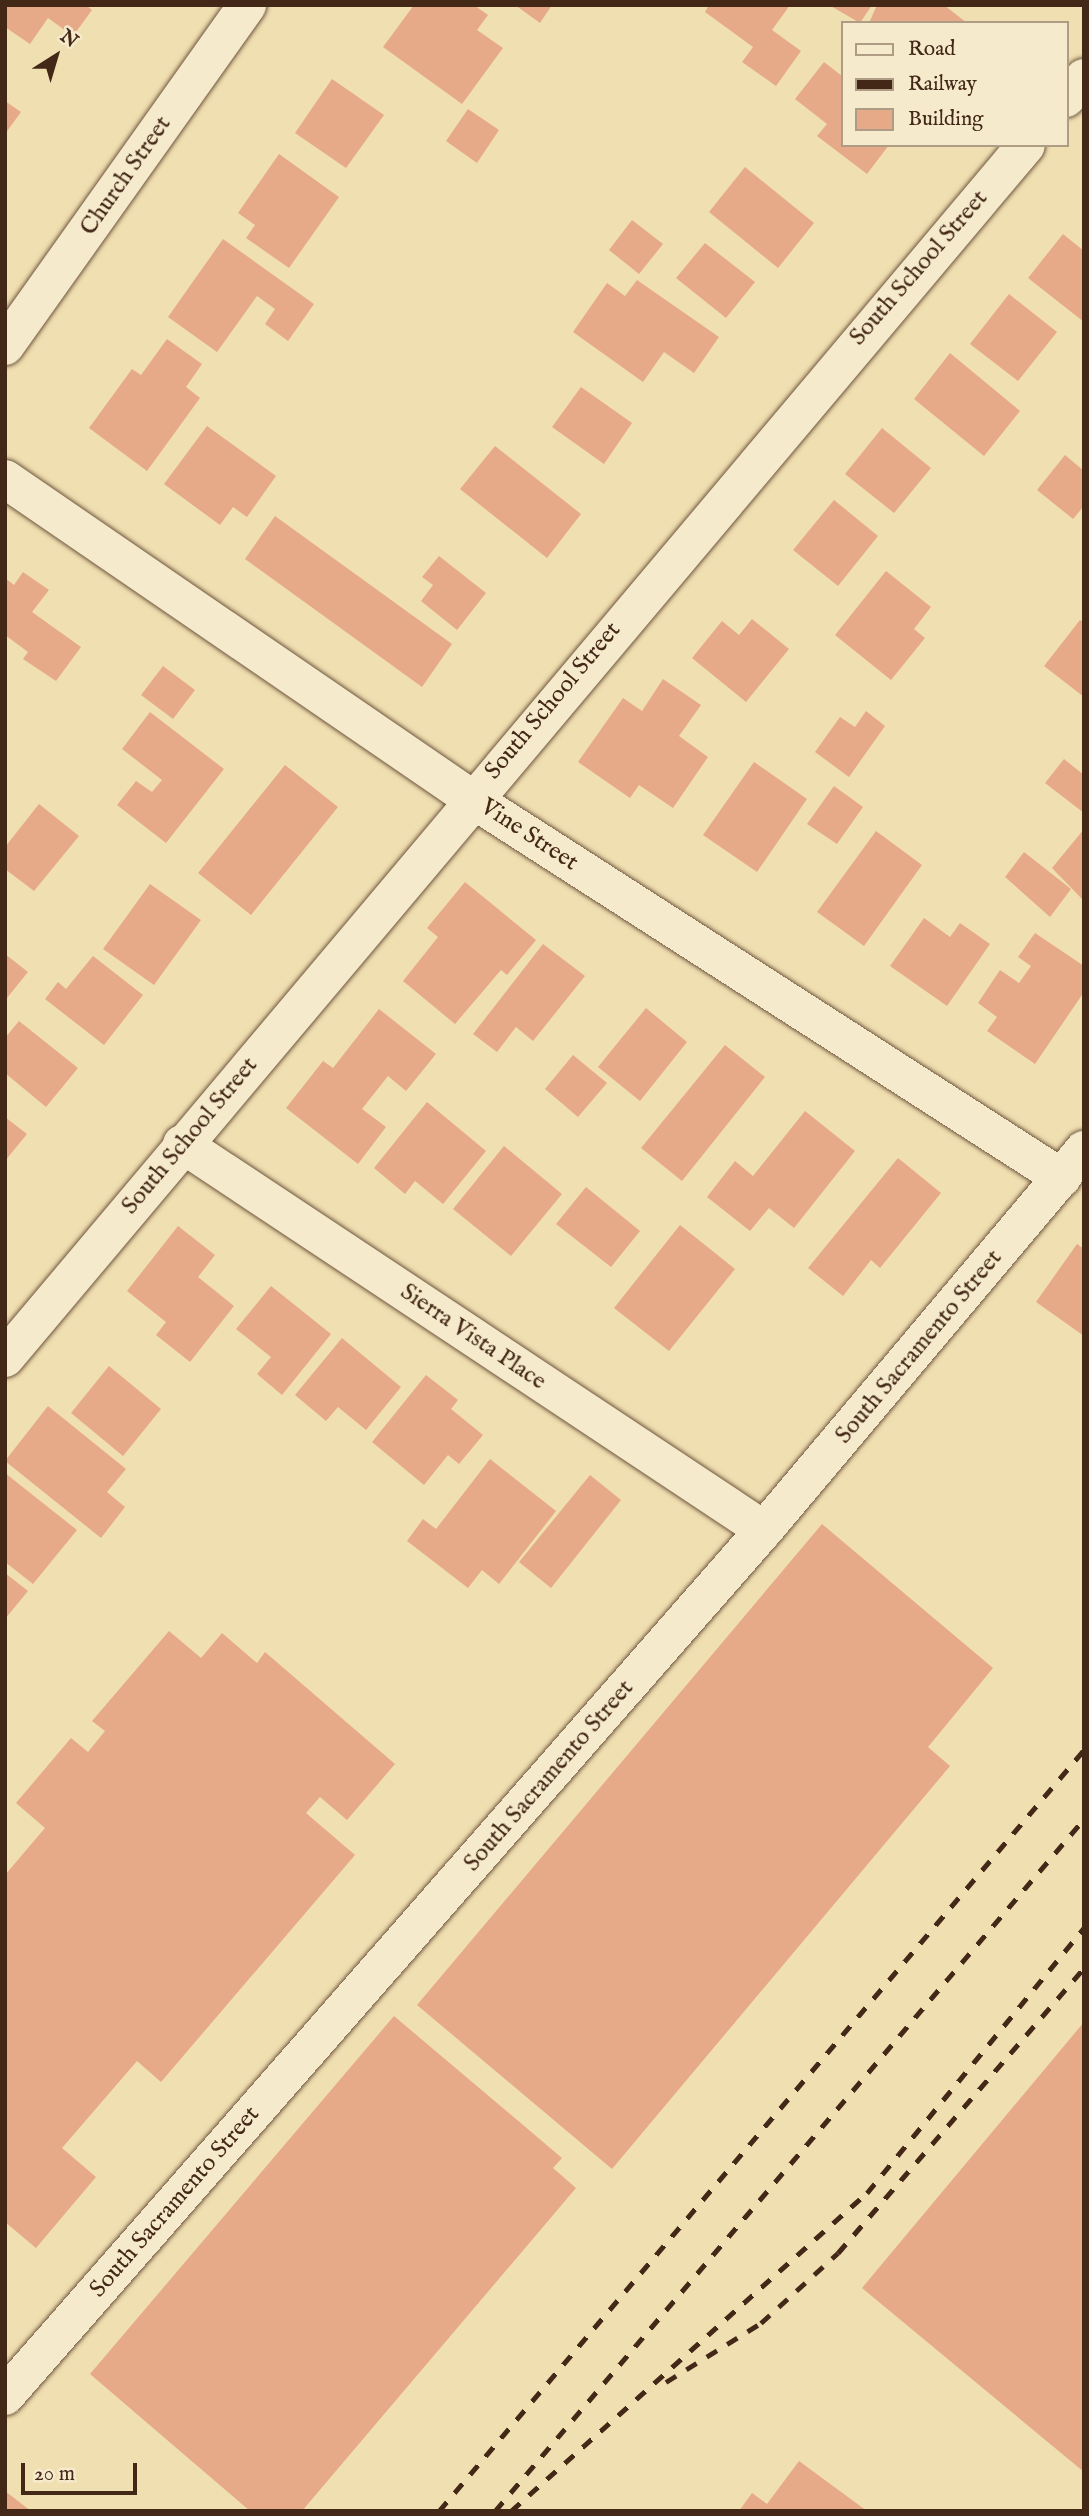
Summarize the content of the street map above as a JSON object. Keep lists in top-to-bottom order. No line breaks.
{"streets":{"street":["Church Street","South School Street","Vine Street","Sierra Vista Place","South Sacramento Street"]},"crossings":[["South School Street","Vine Street"],["South School Street","Sierra Vista Place"],["Vine Street","South Sacramento Street"],["Sierra Vista Place","South Sacramento Street"]],"legend":["Road","Railway","Building"],"scale_bar":"20 m","north":"top right"}
